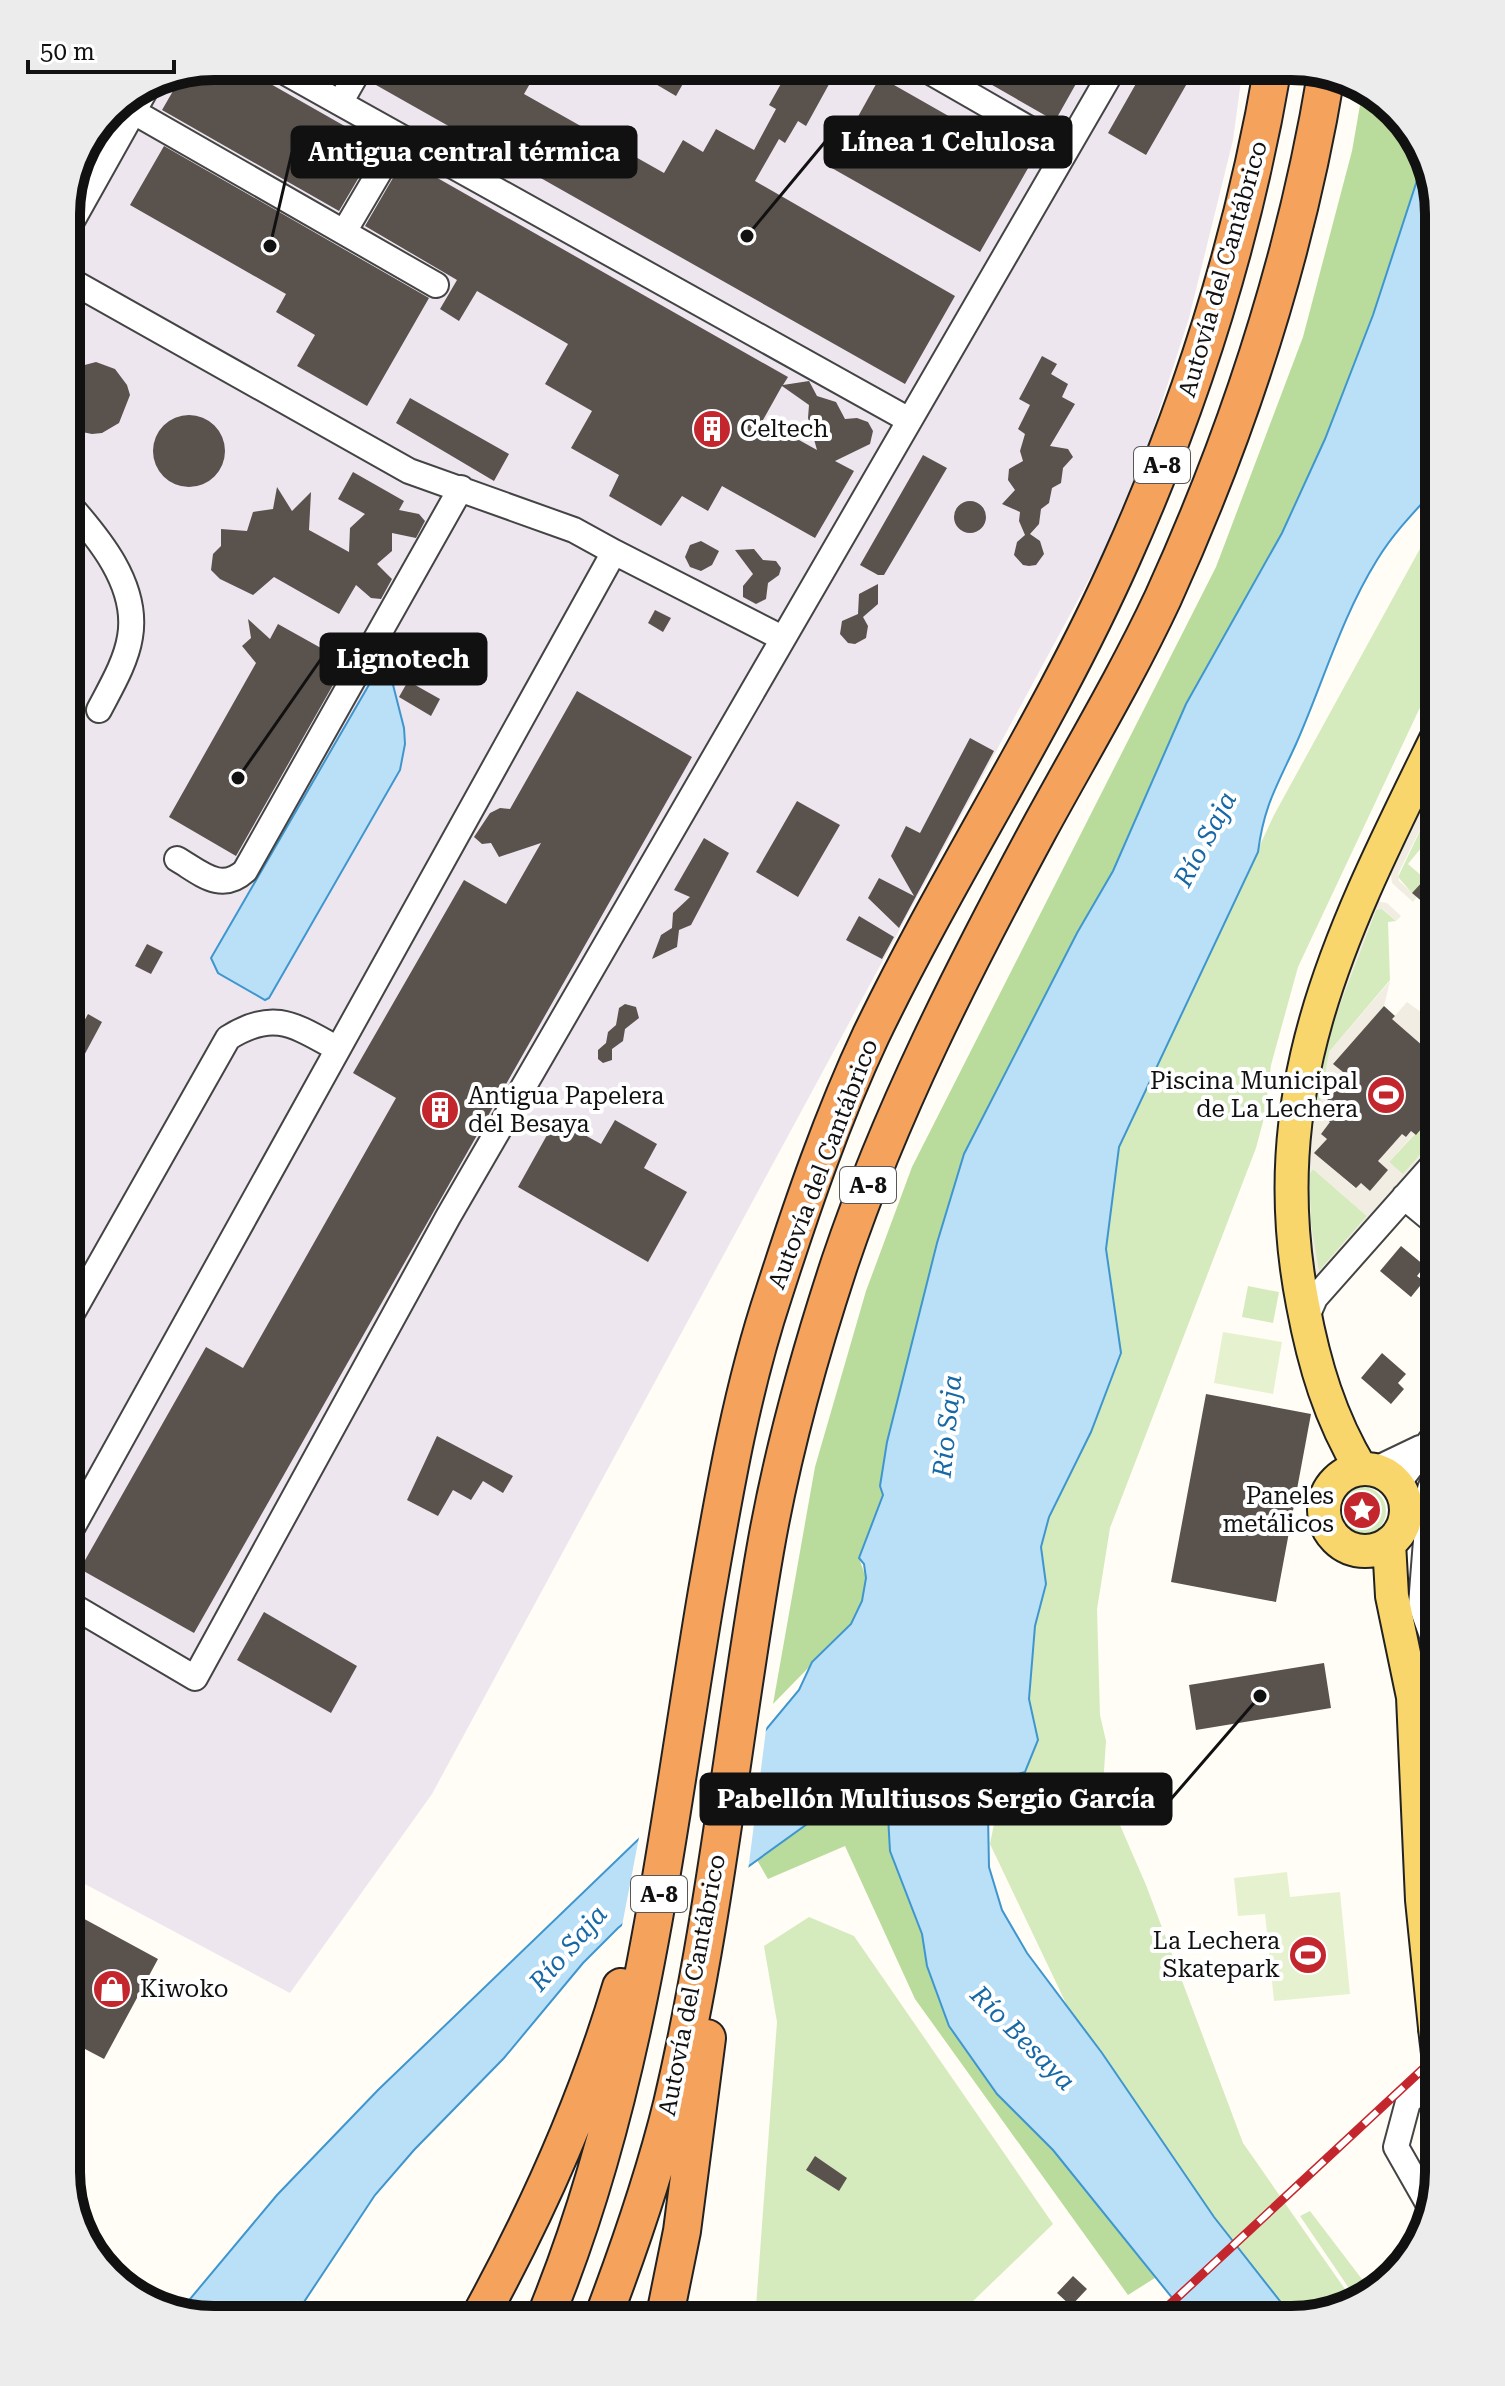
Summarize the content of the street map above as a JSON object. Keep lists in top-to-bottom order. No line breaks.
{"streets":{"highway":["Autovía del Cantábrico","A-8"]},"water":["Río Saja","Río Besaya"],"places":{"other":["Línea 1 Celulosa","Antigua central térmica","Lignotech","Pabellón Multiusos Sergio García"],"building":["Celtech","Antigua Papelera del Besaya"],"sports":["Piscina Municipal de La Lechera","La Lechera Skatepark"],"place":["Paneles metálicos"],"shop":["Kiwoko"]},"scale_bar":"50 m"}
